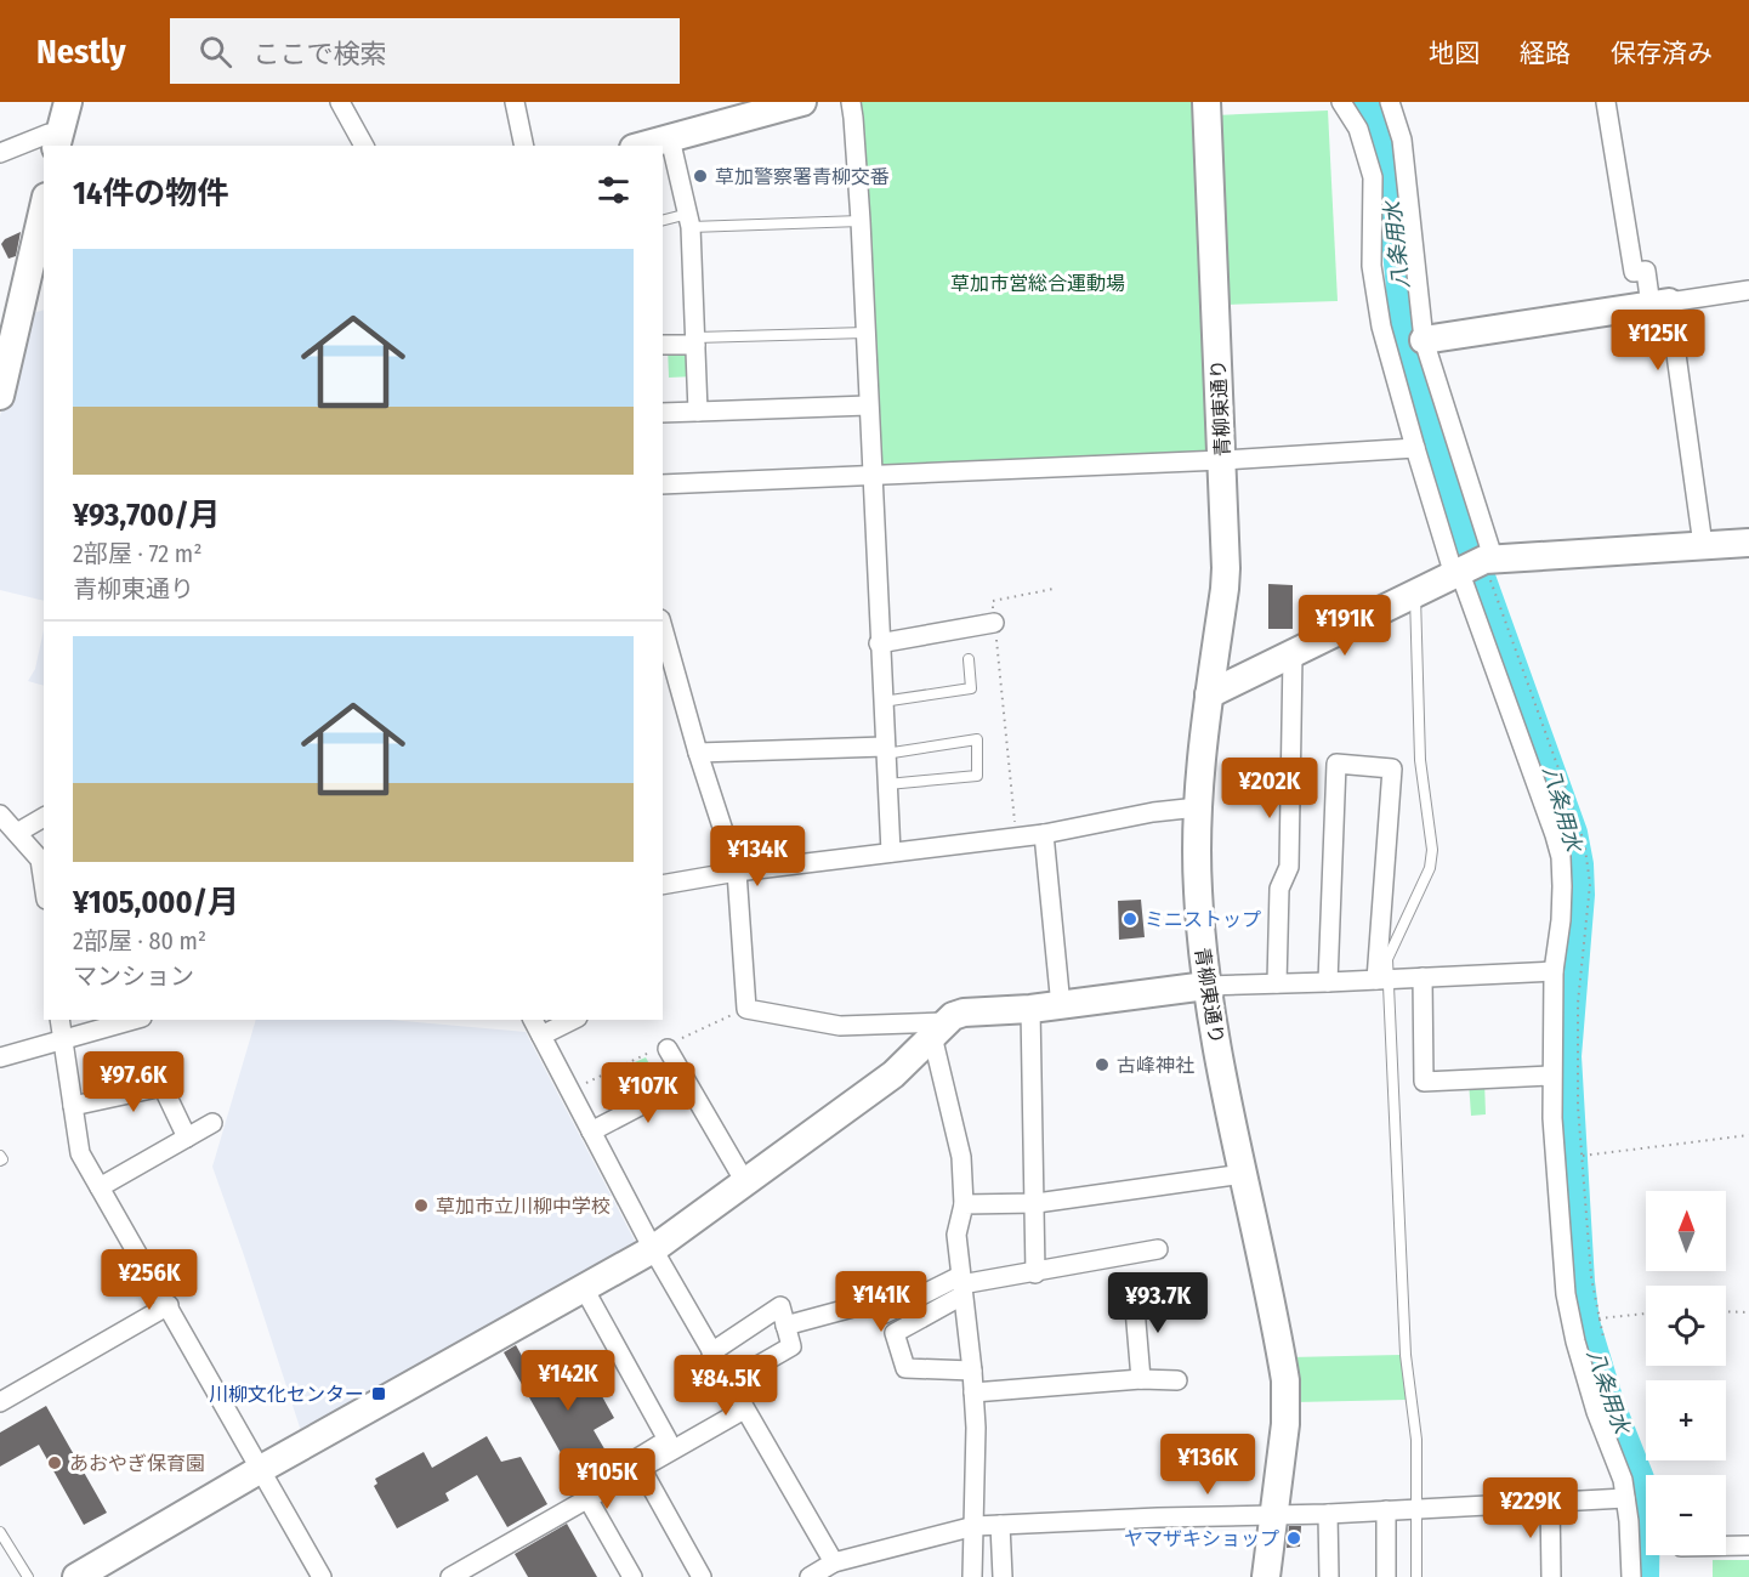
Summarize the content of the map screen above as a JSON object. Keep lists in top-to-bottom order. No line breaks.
{"streets":{"street":["青柳東通り"]},"water":["八条用水"],"parks":["草加市営総合運動場"],"places":{"other":["草加警察署青柳交番","ミニストップ","古峰神社","草加市立川柳中学校","あおやぎ保育園","ヤマザキショップ"],"transit":["川柳文化センター"]},"north":"top","page":{"header":"Nestly","search":"ここで検索","nav":["地図","経路","保存済み"],"heading":"14件の物件","list":[{"name":"¥93,700/月","note":"2部屋 · 72 m² · 青柳東通り"},{"name":"¥105,000/月","note":"2部屋 · 80 m² · マンション"}],"price":["¥125K","¥191K","¥202K","¥134K","¥97.6K","¥107K","¥256K","¥141K","¥93.7K","¥142K","¥84.5K","¥136K","¥105K","¥229K"],"map_buttons":["+","−"]}}
